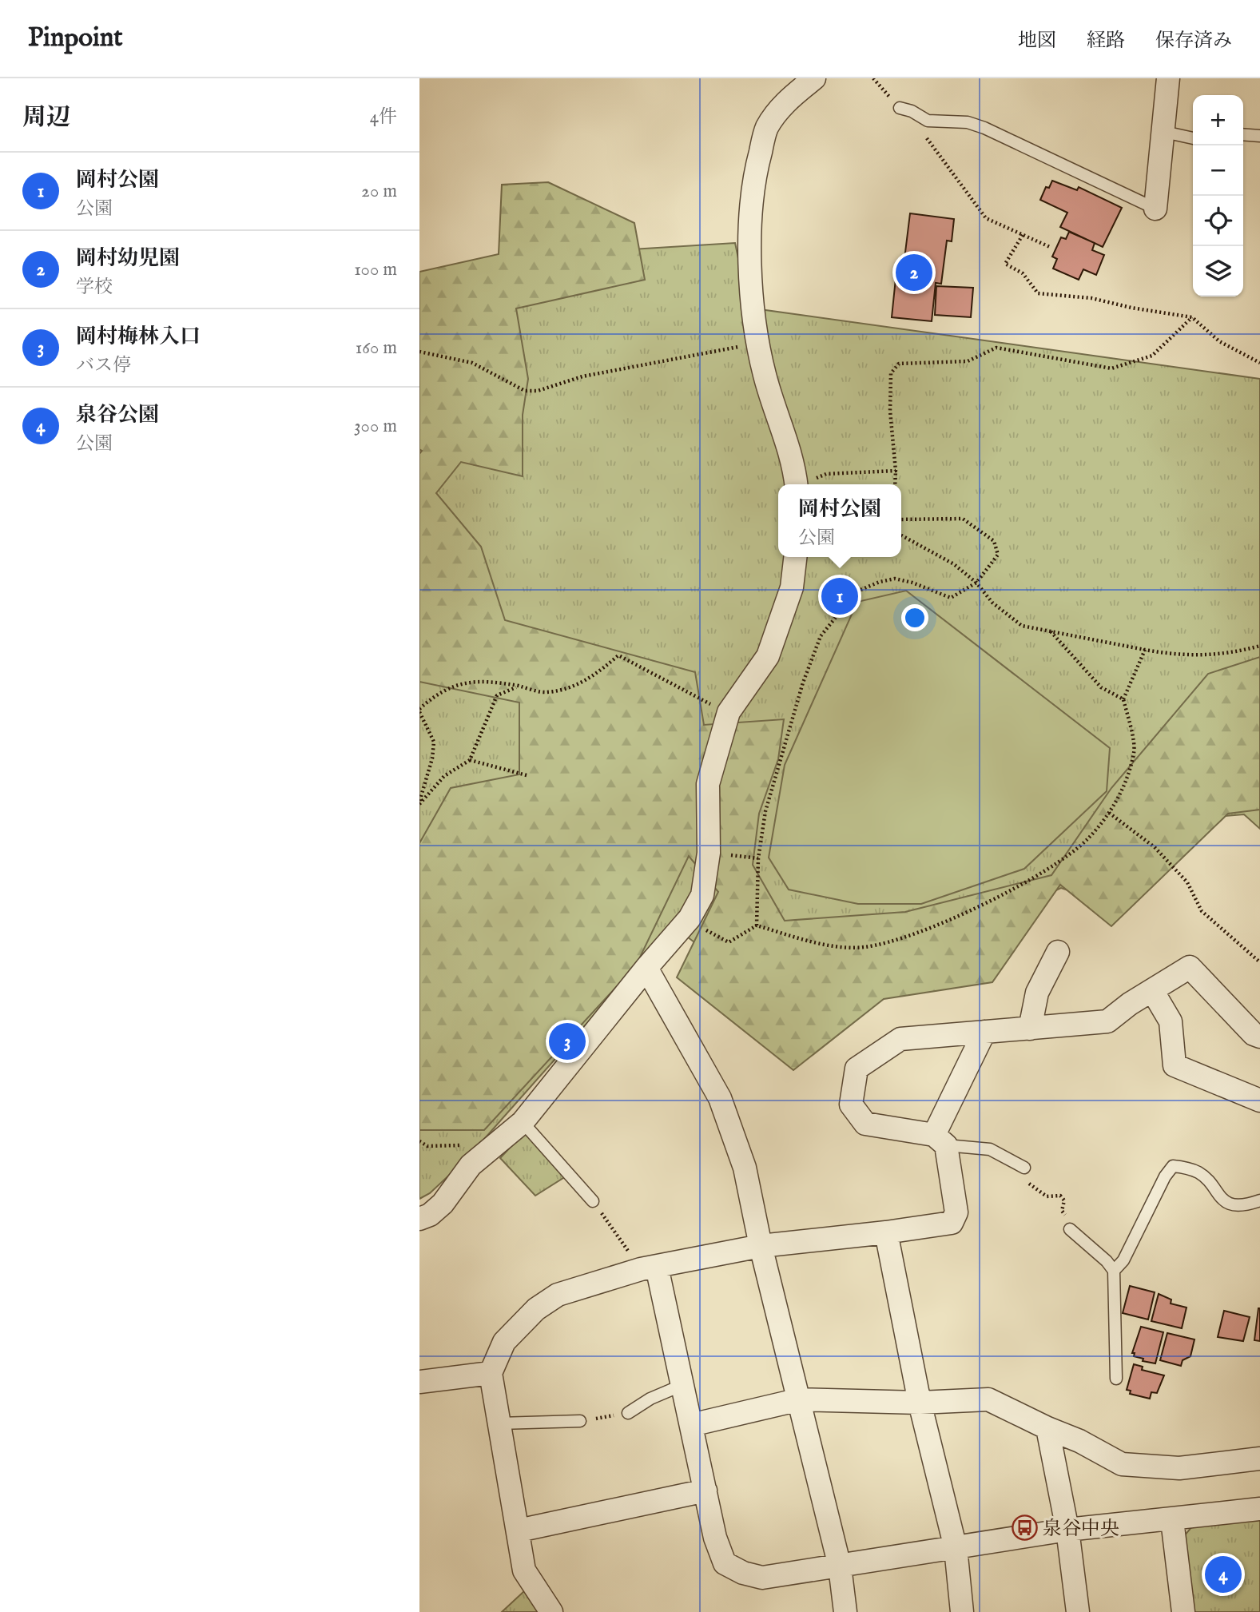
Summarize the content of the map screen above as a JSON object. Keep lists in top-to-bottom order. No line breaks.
{"places":{"bus stop":["泉谷中央"]},"page":{"header":"Pinpoint","nav":["地図","経路","保存済み"],"heading":["周辺","4件"],"map_buttons":["+","−"],"list":[{"mark":"1","name":"岡村公園","note":"公園","value":"20 m"},{"mark":"2","name":"岡村幼児園","note":"学校","value":"100 m"},{"mark":"3","name":"岡村梅林入口","note":"バス停","value":"160 m"},{"mark":"4","name":"泉谷公園","note":"公園","value":"300 m"}],"pins":["2","1","3","4"],"popup":["岡村公園","公園"]}}
